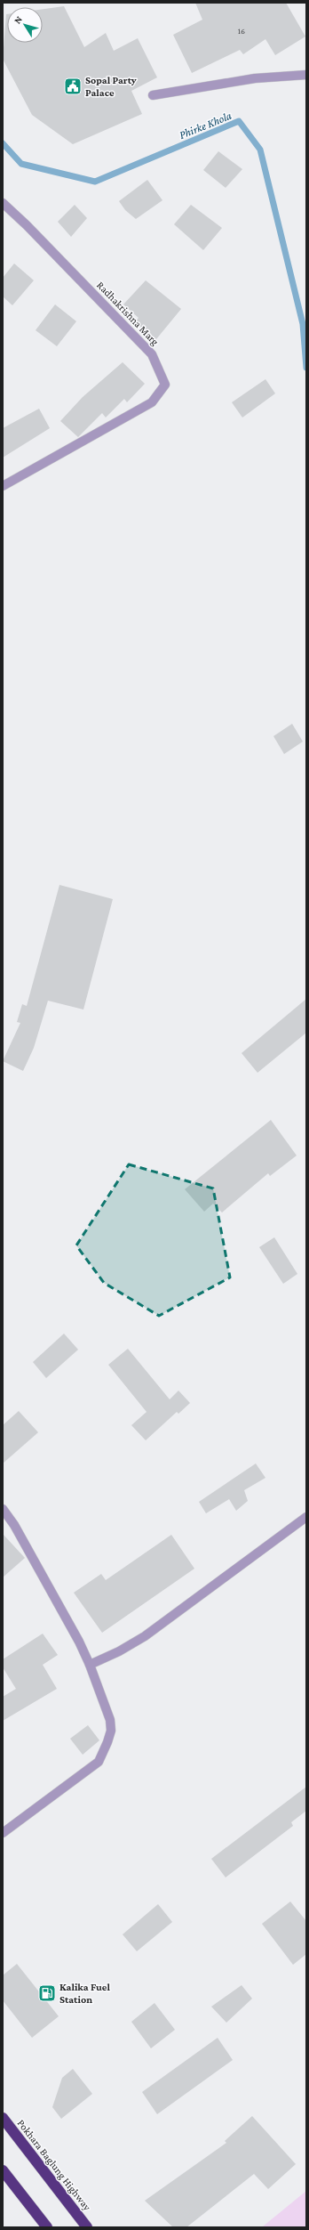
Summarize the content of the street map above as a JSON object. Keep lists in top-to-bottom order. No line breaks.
{"streets":{"highway":["Pokhara Baglung Highway"],"street":["Radhakrishna Marg"]},"water":["Phirke Khola"],"places":{"public building":["Sopal Party Palace"],"fuel station":["Kalika Fuel Station"]},"house_numbers":["16"],"north":"top left"}
